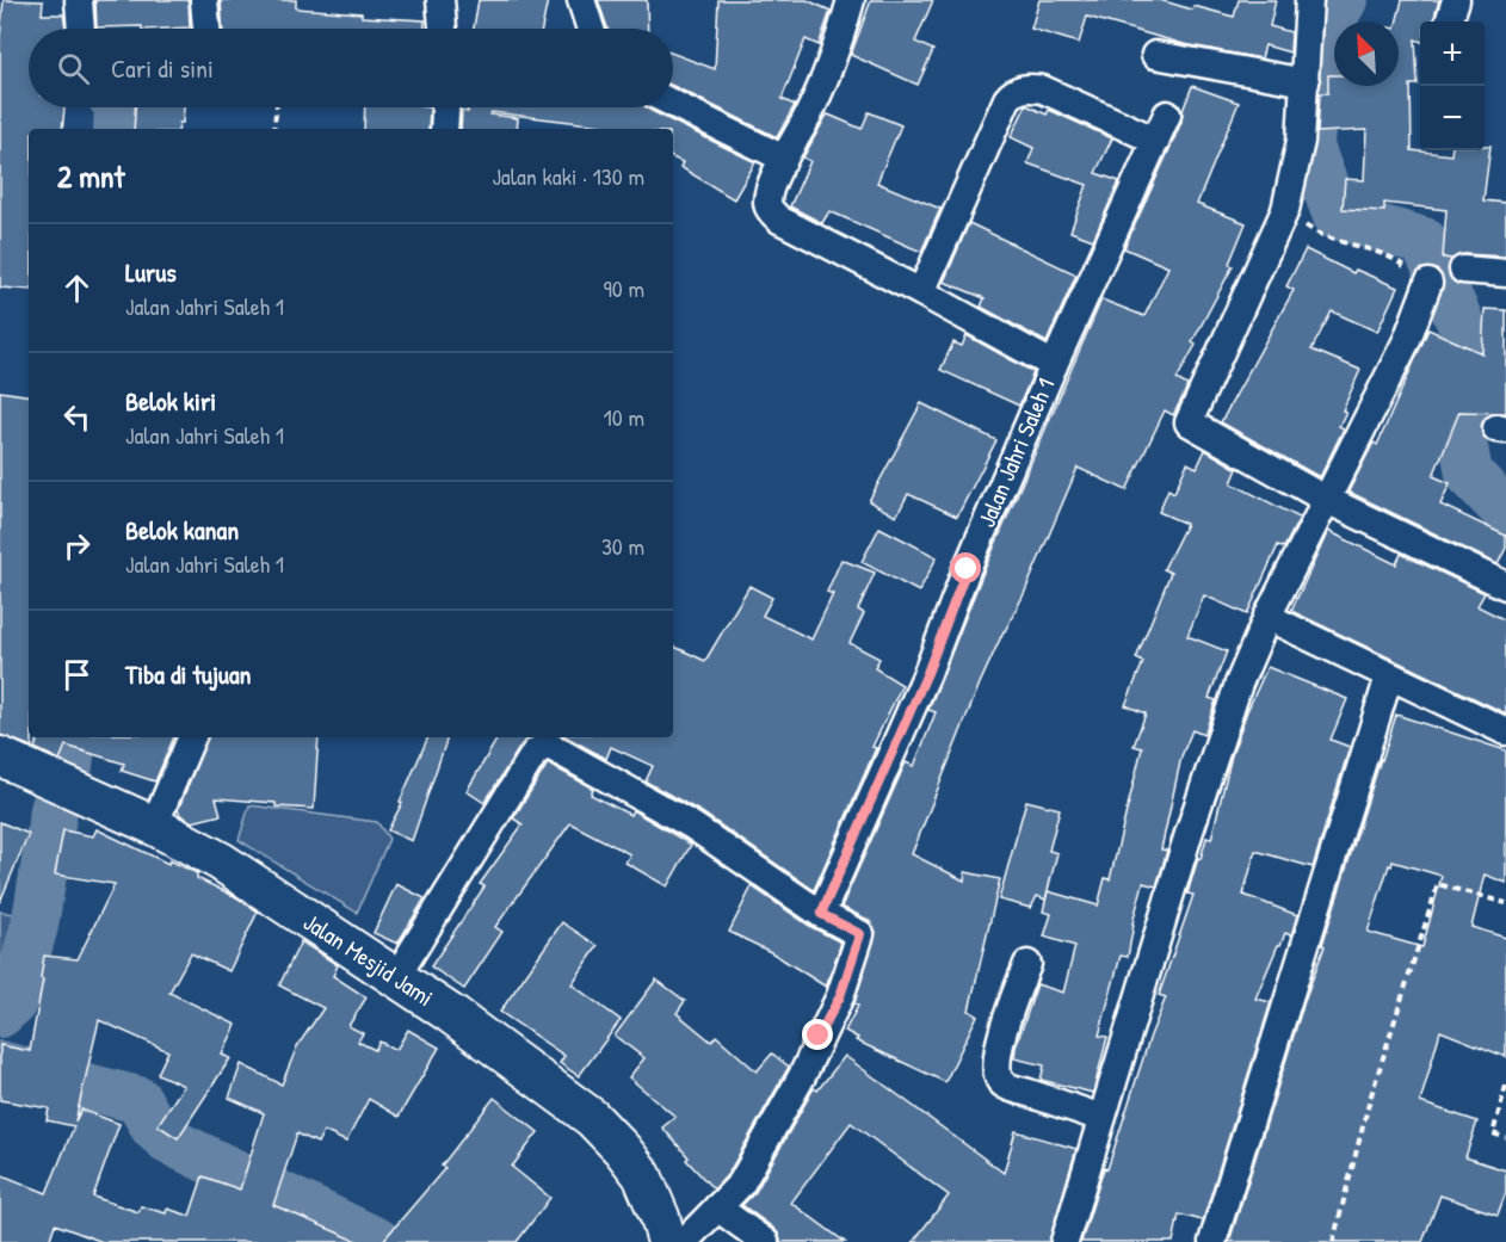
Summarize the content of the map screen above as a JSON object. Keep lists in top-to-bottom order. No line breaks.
{"streets":{"street":["Jalan Jahri Saleh 1","Jalan Mesjid Jami"]},"north":"top left","page":{"map_buttons":["+","−"],"search":"Cari di sini","heading":["2 mnt","Jalan kaki · 130 m"],"list":[["Lurus","Jalan Jahri Saleh 1","90 m"],["Belok kiri","Jalan Jahri Saleh 1","10 m"],["Belok kanan","Jalan Jahri Saleh 1","30 m"],"Tiba di tujuan"]}}
